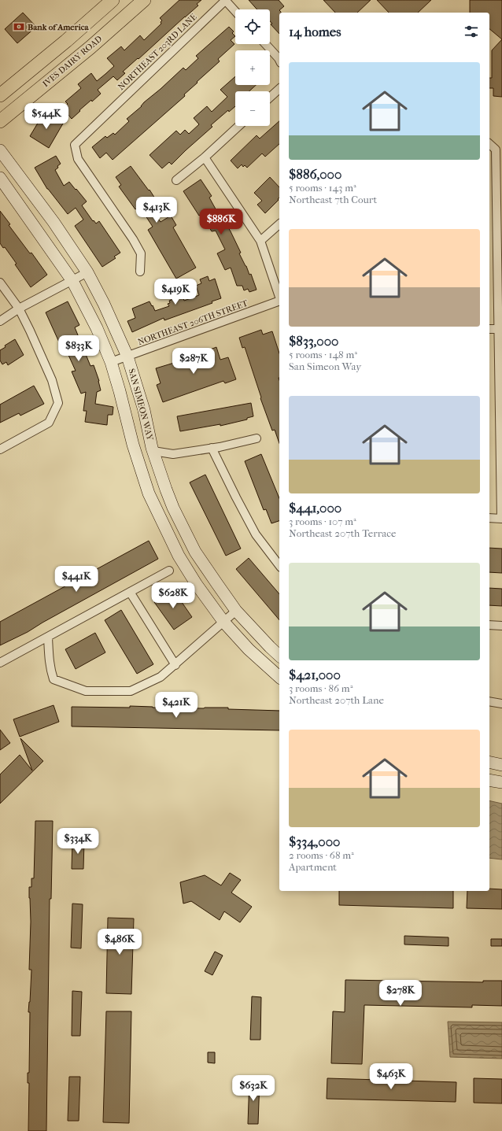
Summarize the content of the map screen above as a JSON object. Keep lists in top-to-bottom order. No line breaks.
{"streets":{"main road":["IVES DAIRY ROAD"],"street":["NORTHEAST 203RD LANE","NORTHEAST 206TH STREET","SAN SIMEON WAY"]},"crossings":[["NORTHEAST 206TH STREET","SAN SIMEON WAY"]],"places":{"bank":["Bank of America"]},"page":{"map_buttons":["+","−"],"heading":"14 homes","list":[{"name":"$886,000","note":"5 rooms · 143 m² · Northeast 7th Court"},{"name":"$833,000","note":"5 rooms · 148 m² · San Simeon Way"},{"name":"$441,000","note":"3 rooms · 107 m² · Northeast 207th Terrace"},{"name":"$421,000","note":"3 rooms · 86 m² · Northeast 207th Lane"},{"name":"$334,000","note":"2 rooms · 68 m² · Apartment"}],"price":["$544K","$413K","$886K","$419K","$833K","$287K","$441K","$628K","$421K","$334K","$486K","$278K","$463K","$632K"]}}
